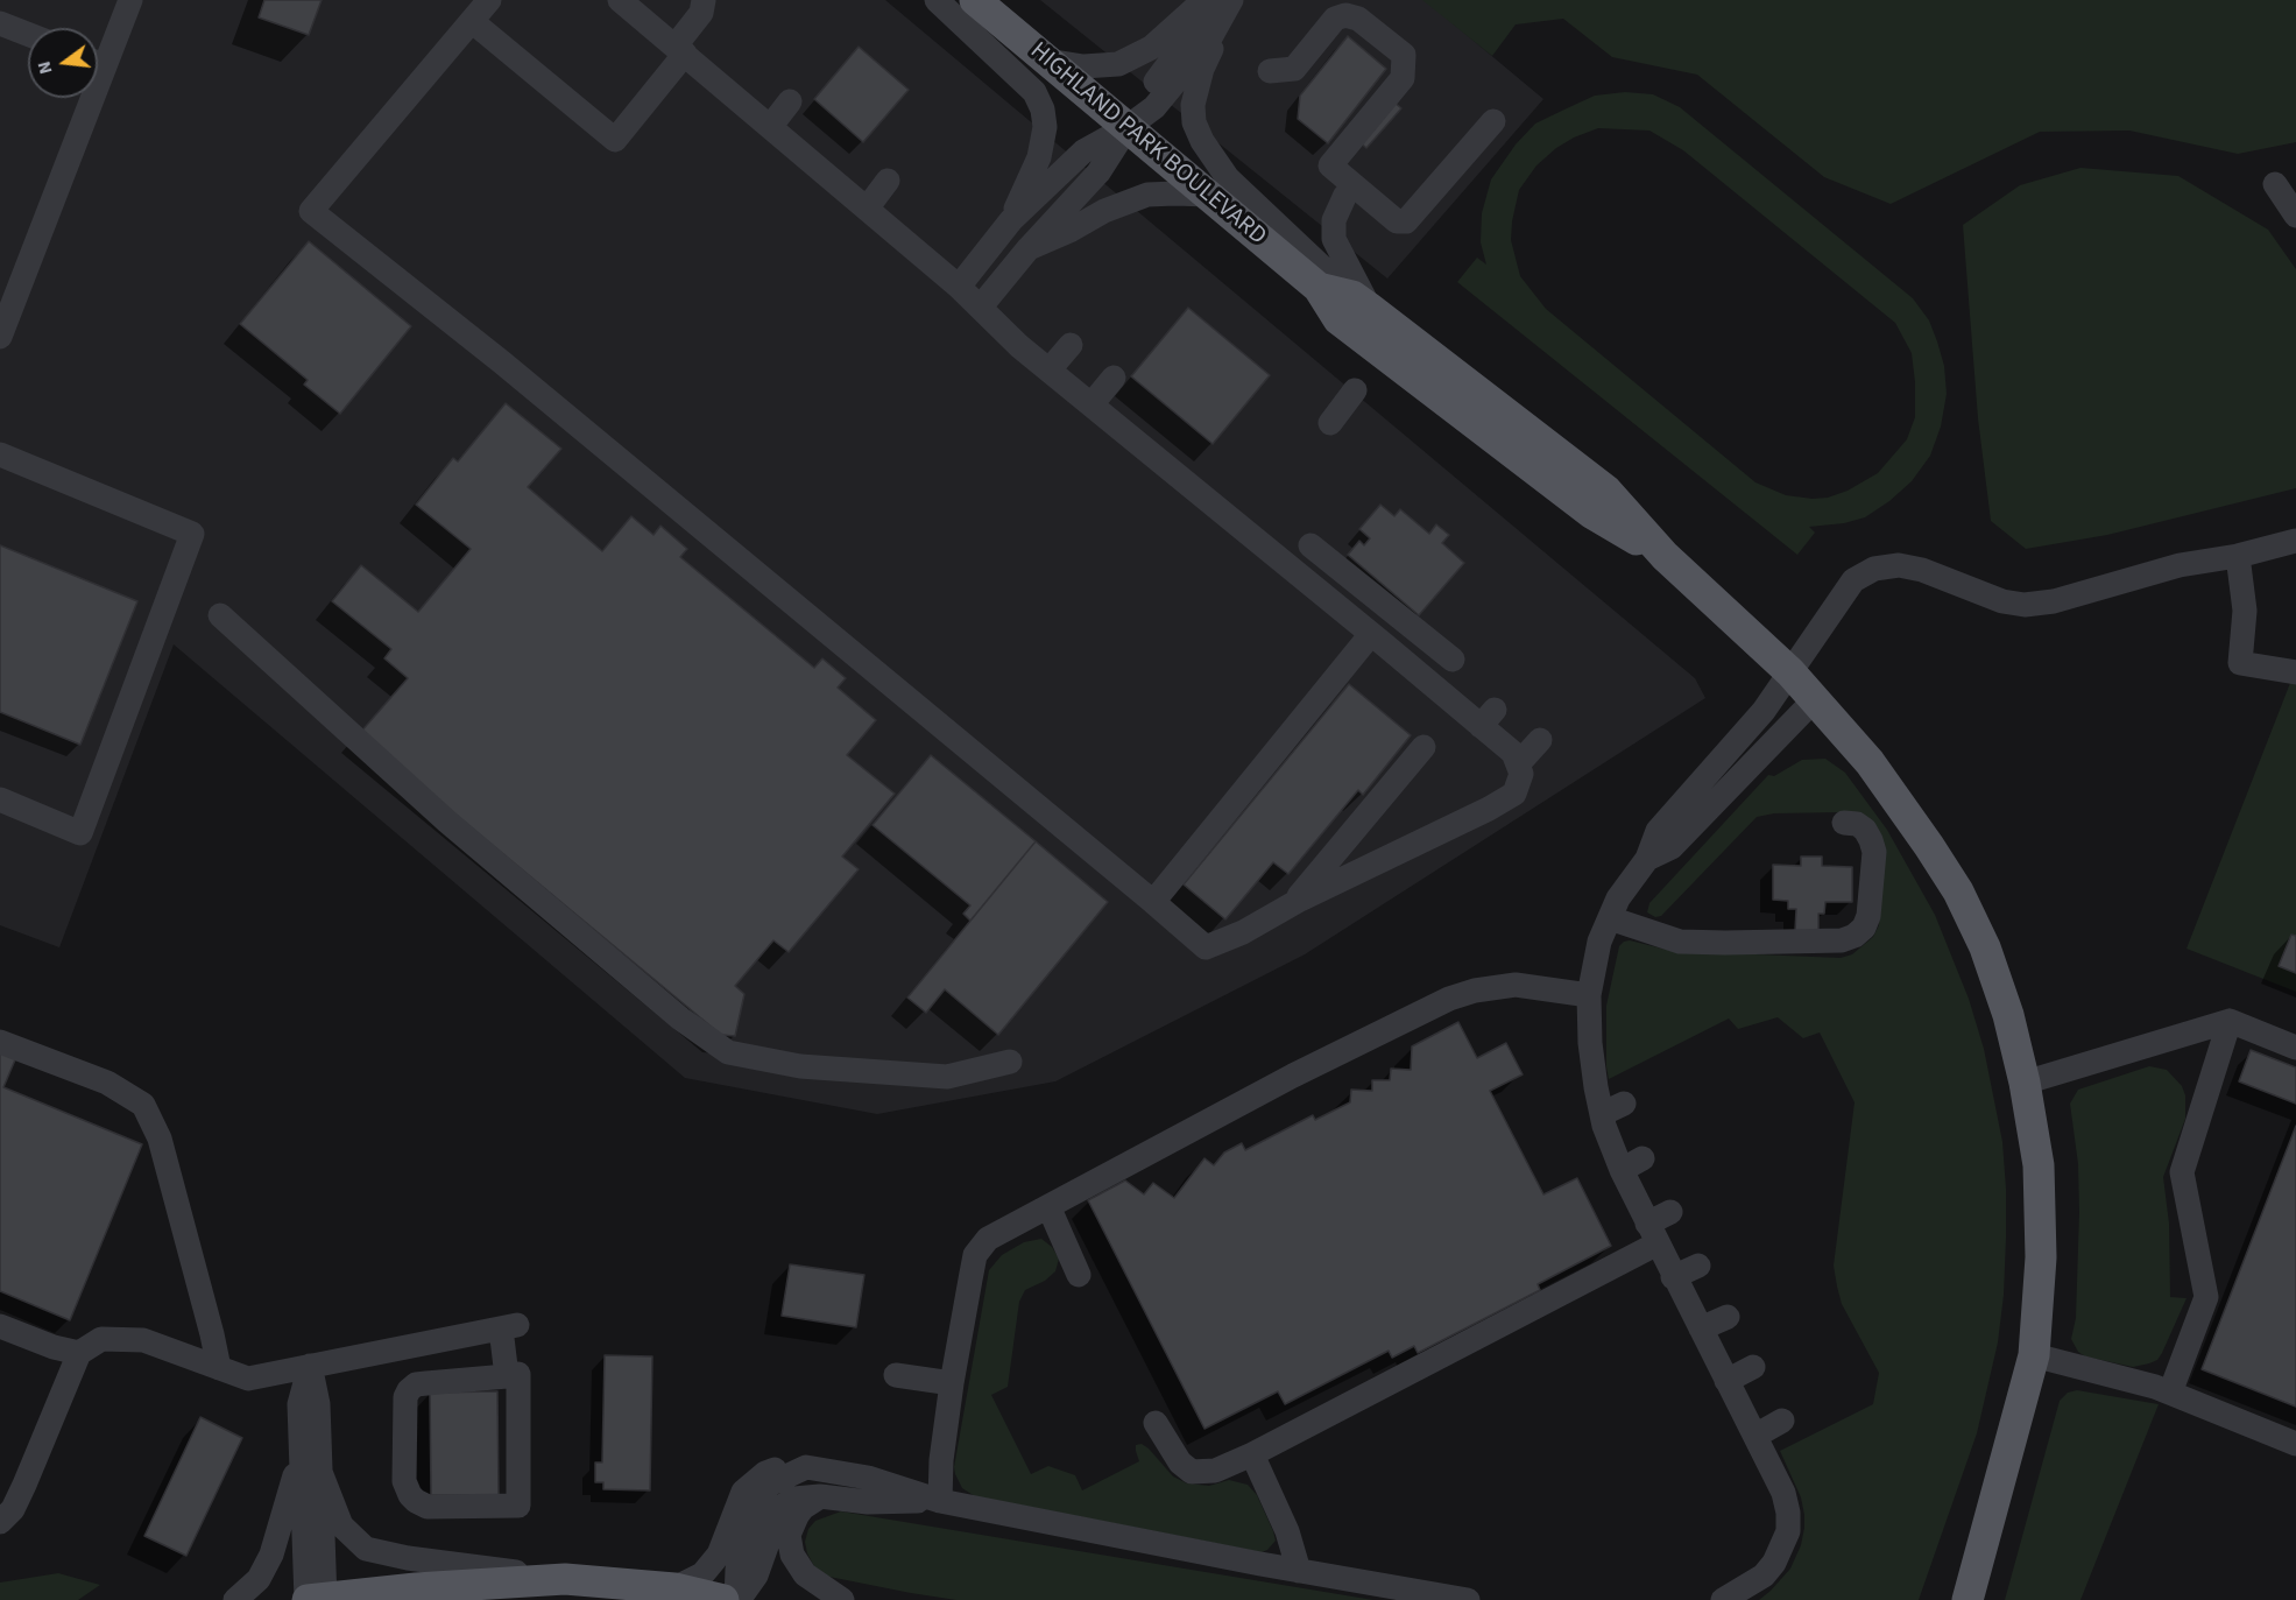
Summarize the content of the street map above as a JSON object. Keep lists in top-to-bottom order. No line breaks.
{"streets":{"main road":["HIGHLAND PARK BOULEVARD"]},"north":"left"}
